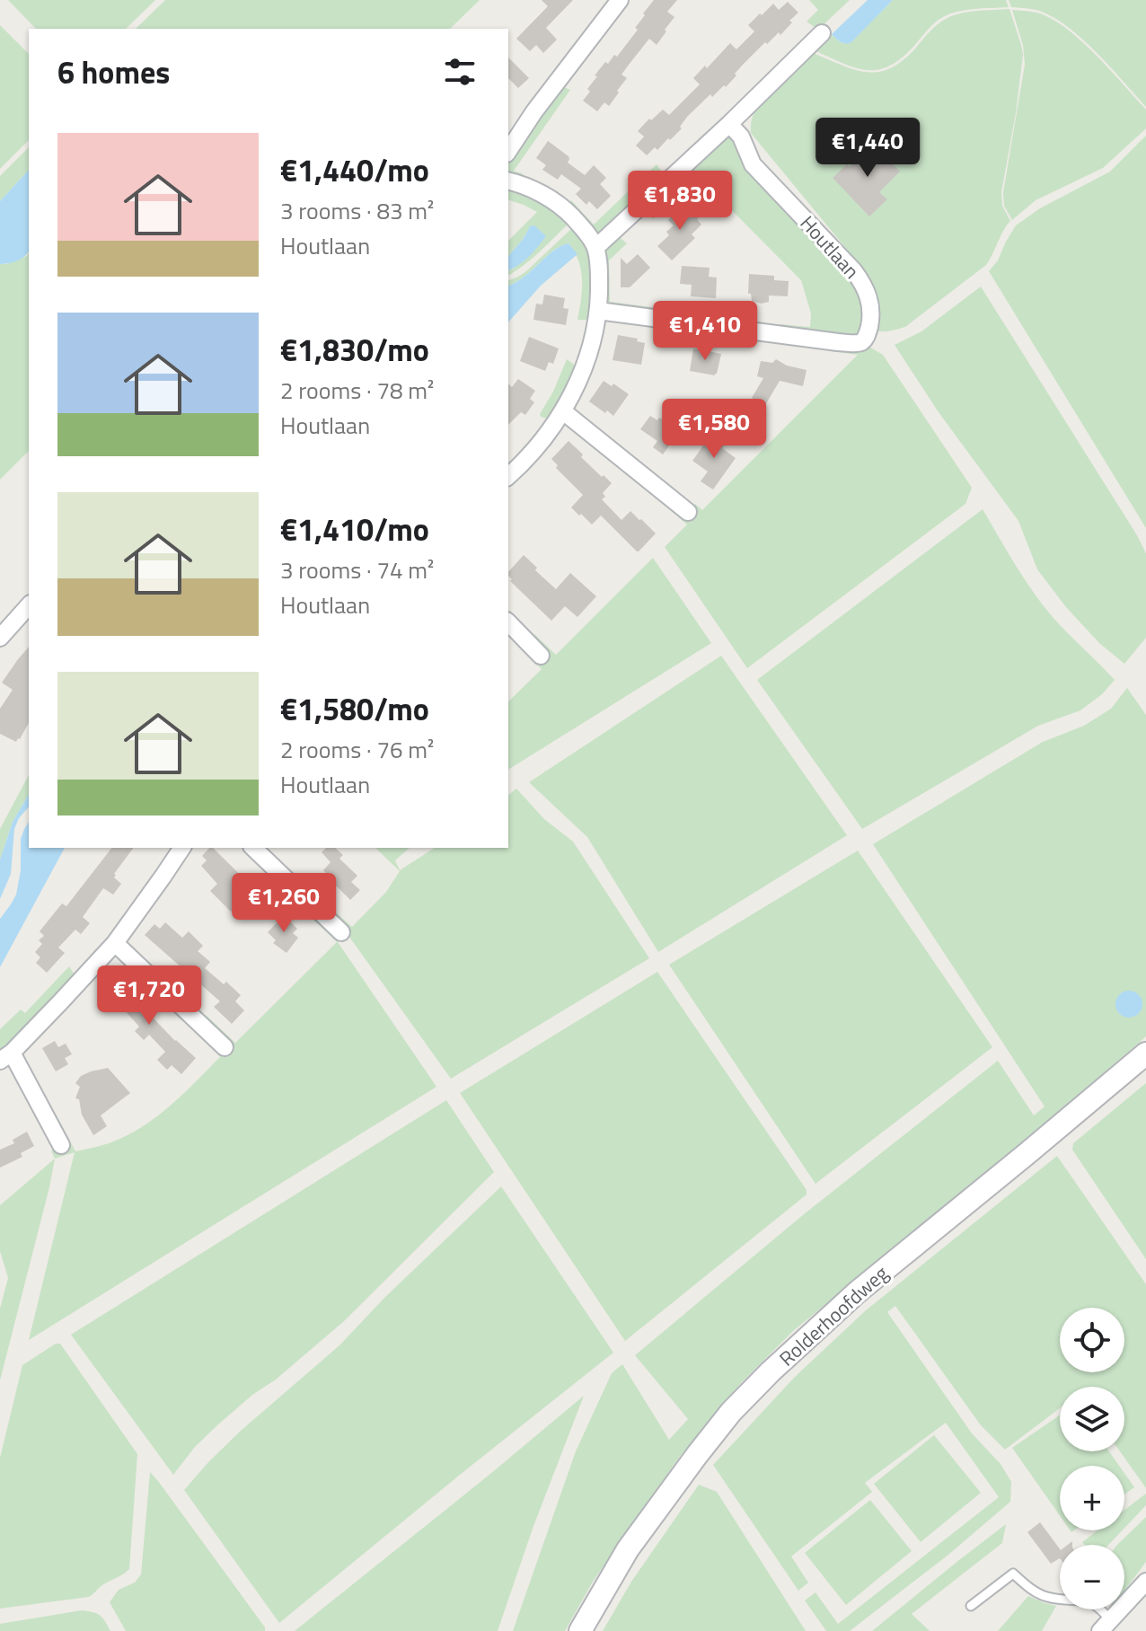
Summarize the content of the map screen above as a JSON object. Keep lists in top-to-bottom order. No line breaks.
{"streets":{"main road":["Rolderhoofdweg"],"street":["Houtlaan"]},"page":{"heading":"6 homes","list":[{"name":"€1,440/mo","note":"3 rooms · 83 m² · Houtlaan"},{"name":"€1,830/mo","note":"2 rooms · 78 m² · Houtlaan"},{"name":"€1,410/mo","note":"3 rooms · 74 m² · Houtlaan"},{"name":"€1,580/mo","note":"2 rooms · 76 m² · Houtlaan"}],"price":["€1,440","€1,830","€1,410","€1,580","€1,260","€1,720"],"map_buttons":["+","−"]}}
